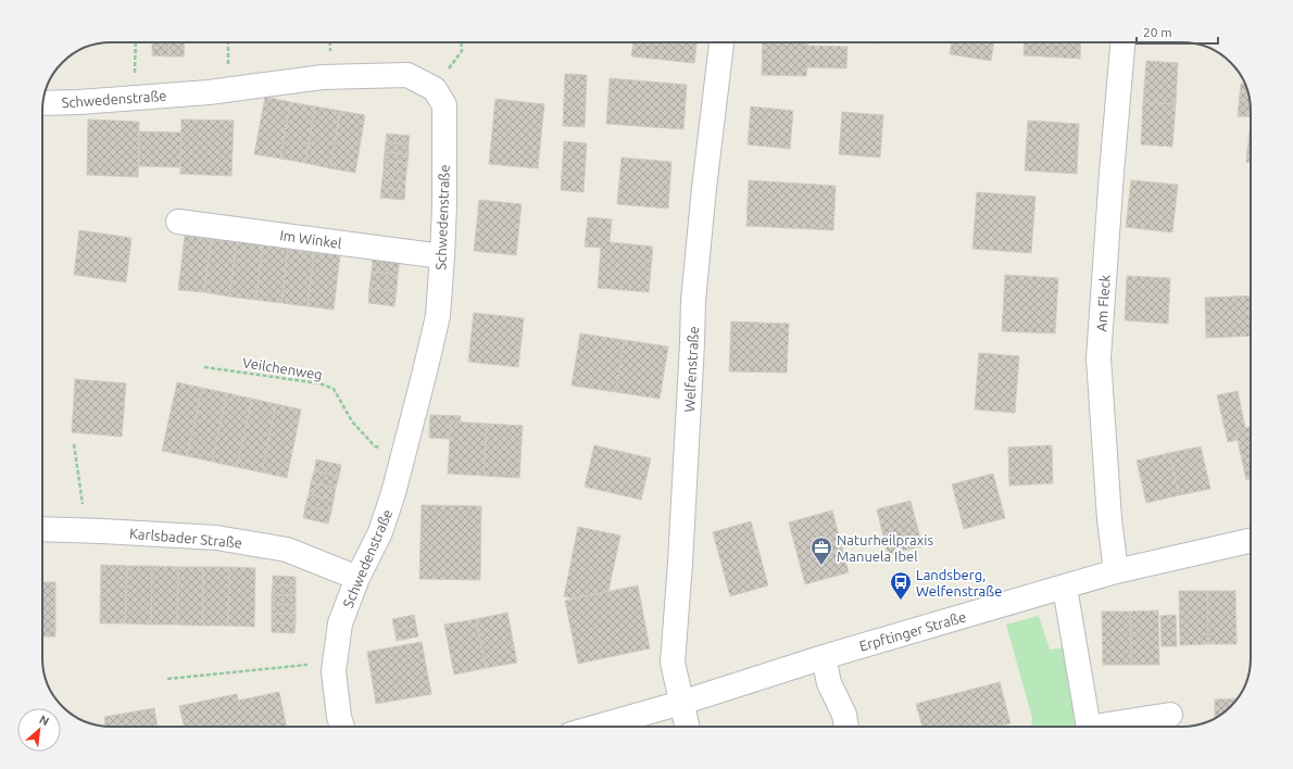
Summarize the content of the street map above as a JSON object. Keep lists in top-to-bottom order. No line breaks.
{"streets":{"street":["Schwedenstraße","Im Winkel","Am Fleck","Welfenstraße","Karlsbader Straße","Erpftinger Straße"],"path":["Veilchenweg"]},"crossings":[["Schwedenstraße","Im Winkel"],["Schwedenstraße","Veilchenweg"],["Schwedenstraße","Karlsbader Straße"],["Am Fleck","Erpftinger Straße"],["Welfenstraße","Erpftinger Straße"]],"places":{"office":["Naturheilpraxis Manuela Ibel"],"bus stop":["Landsberg, Welfenstraße"]},"scale_bar":"20 m","north":"top right"}
